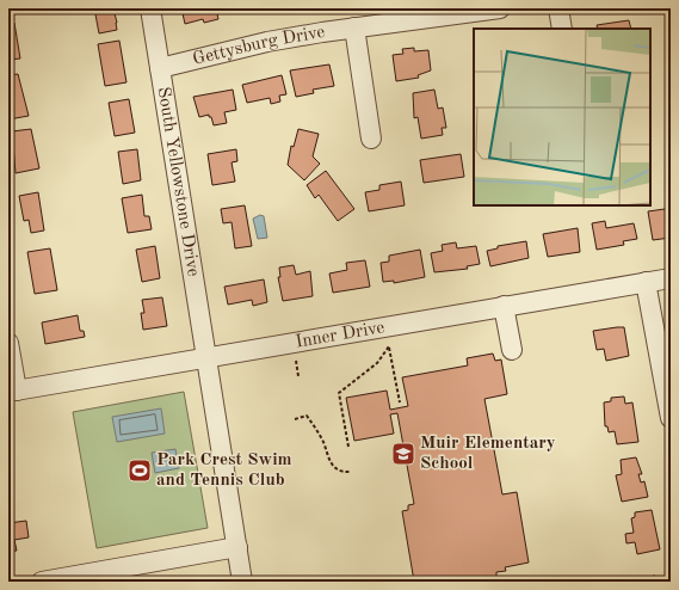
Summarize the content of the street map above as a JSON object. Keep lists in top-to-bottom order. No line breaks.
{"streets":{"street":["Gettysburg Drive","South Yellowstone Drive","Inner Drive"]},"crossings":[["Gettysburg Drive","South Yellowstone Drive"],["South Yellowstone Drive","Inner Drive"]],"places":{"school or university":["Muir Elementary School"],"sports":["Park Crest Swim and Tennis Club"]}}
